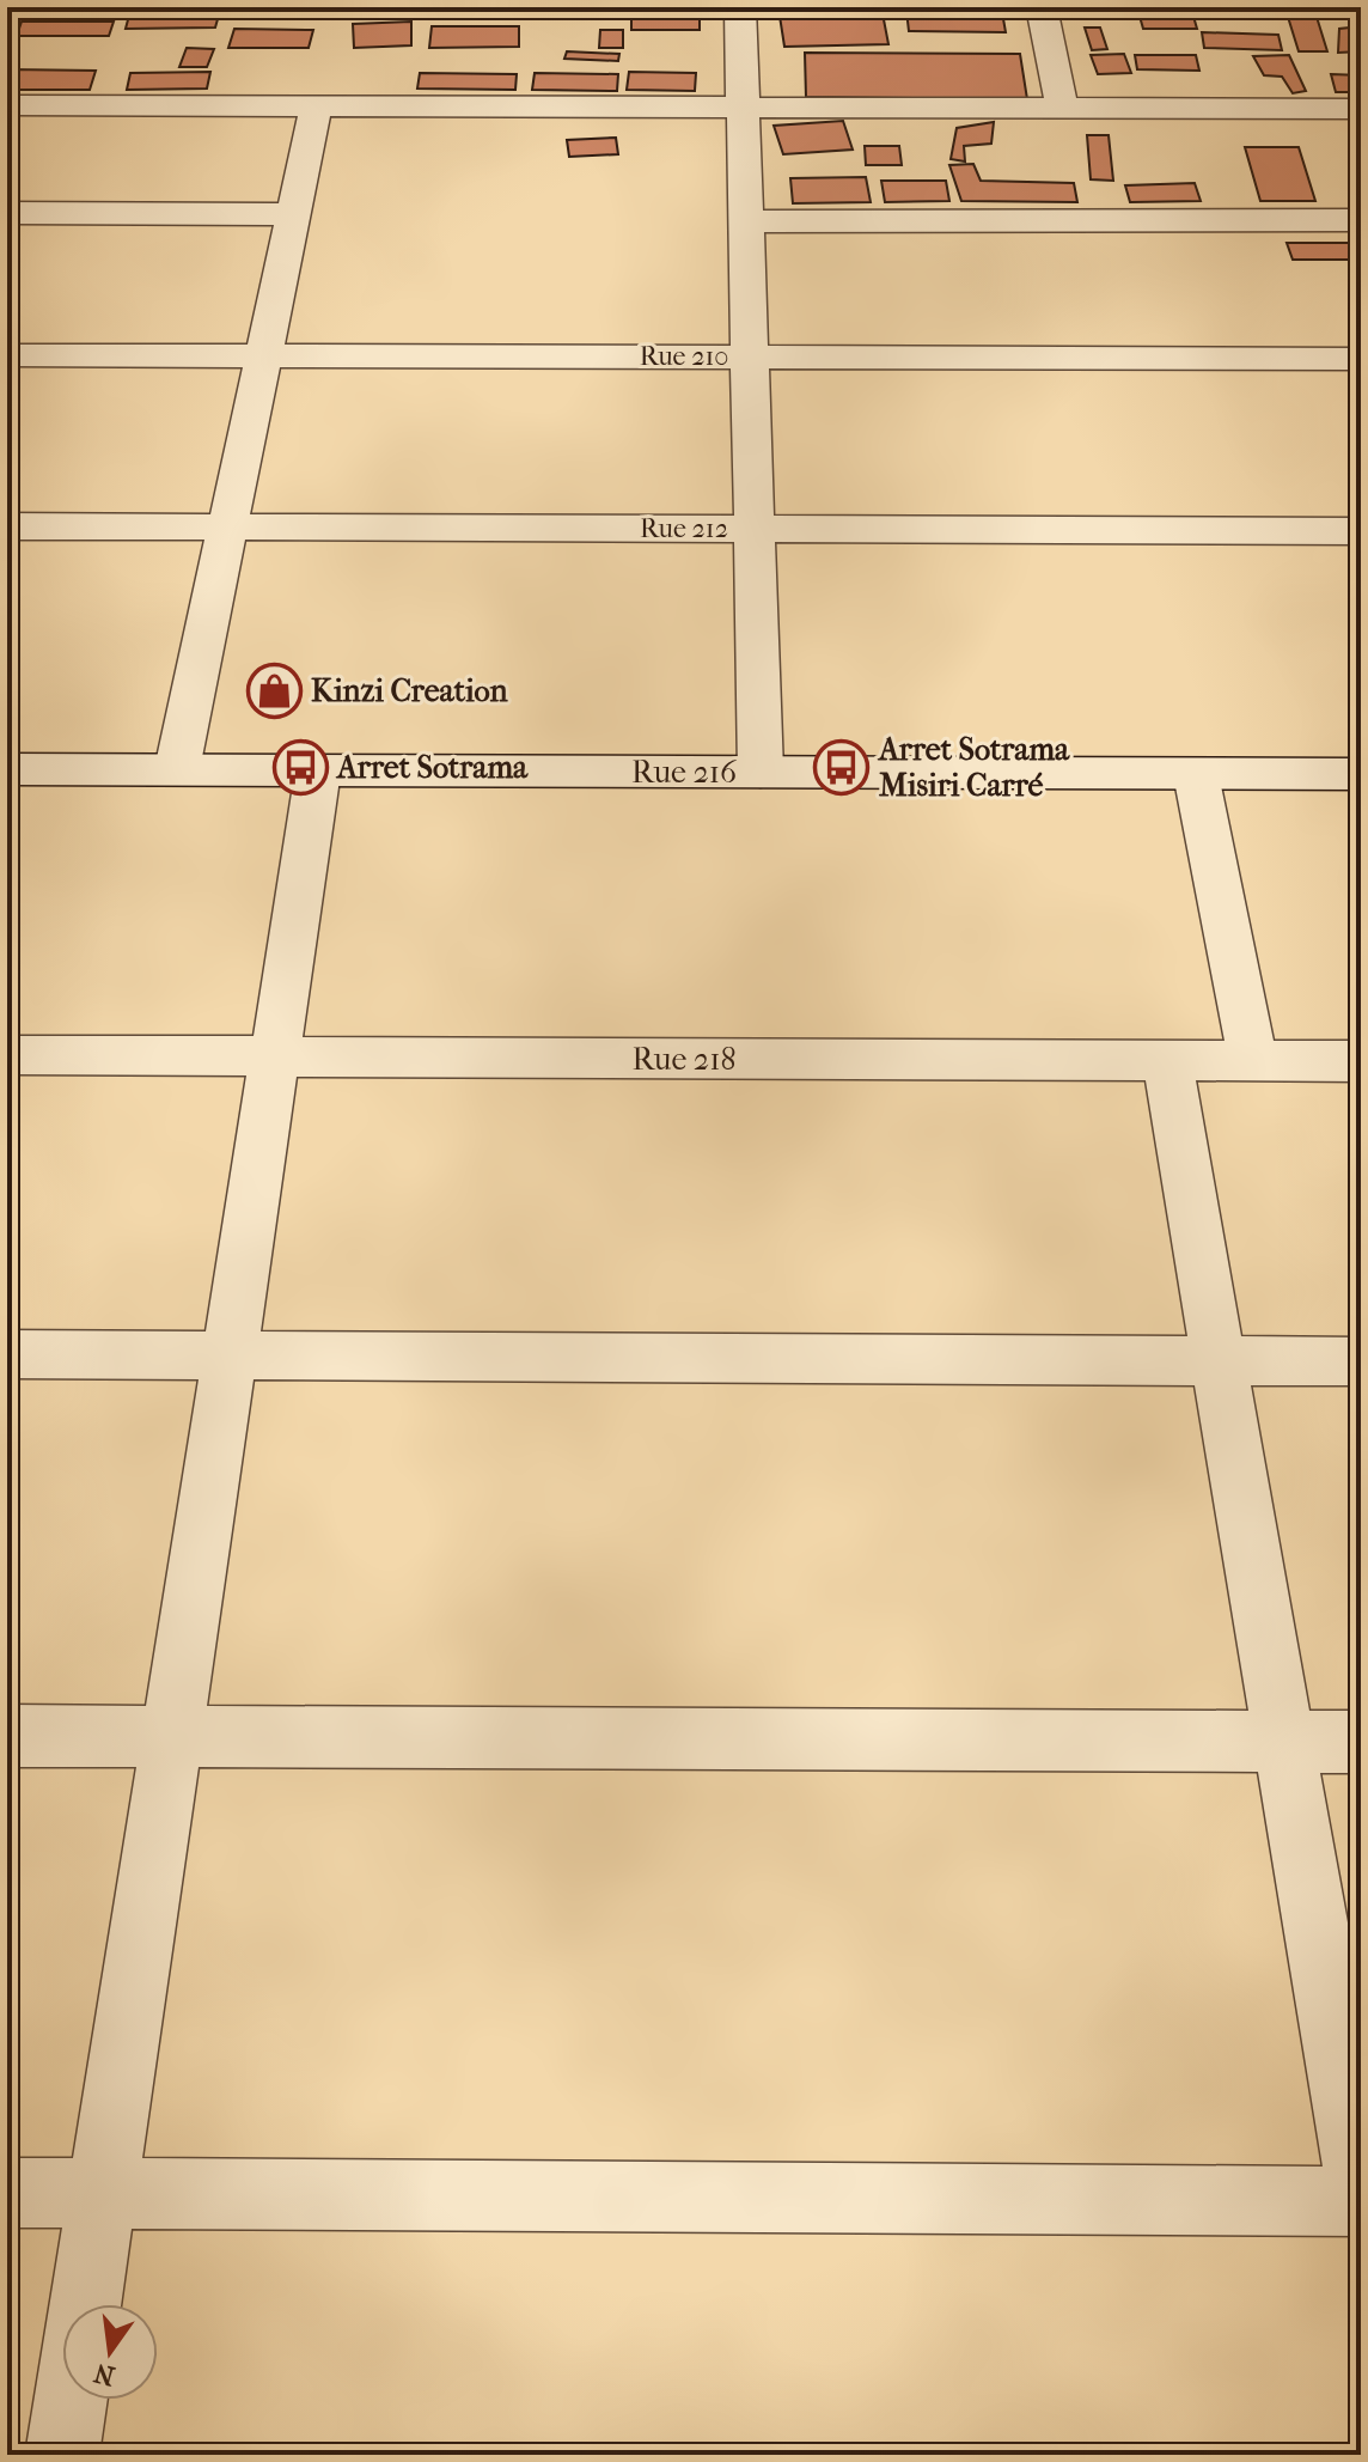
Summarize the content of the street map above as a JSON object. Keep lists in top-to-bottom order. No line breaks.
{"streets":{"street":["Rue 210","Rue 212","Rue 216","Rue 218"]},"places":{"shop":["Kinzi Creation"],"bus stop":["Arret Sotrama","Arret Sotrama Misiri Carré"]},"north":"bottom"}
